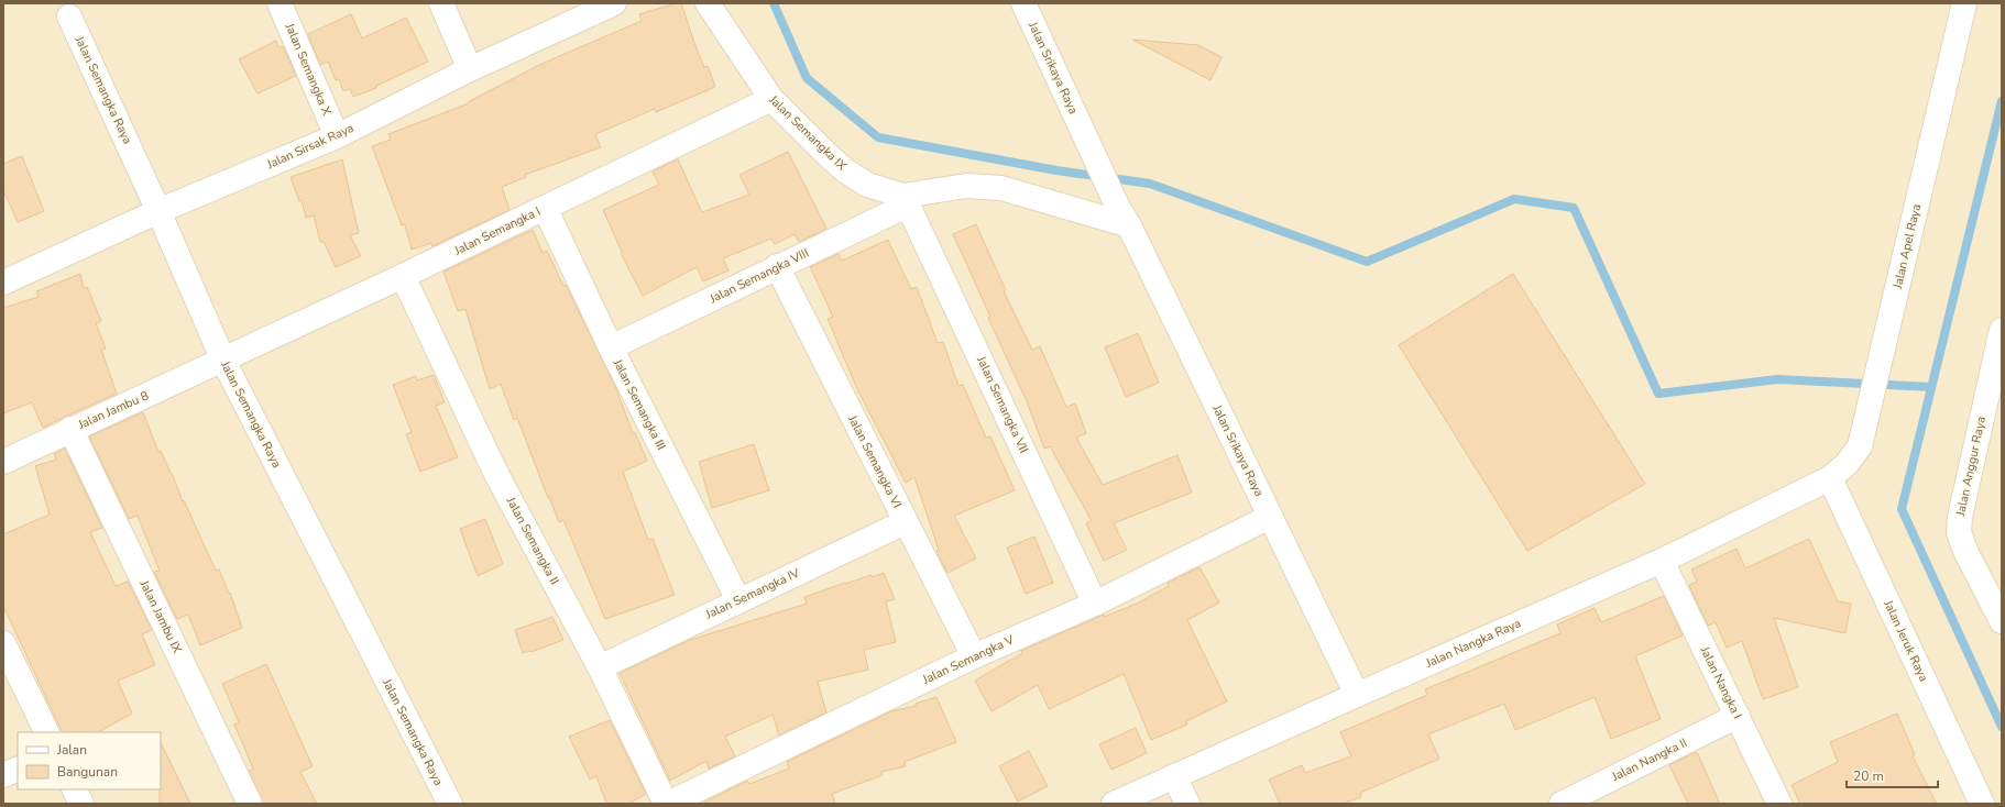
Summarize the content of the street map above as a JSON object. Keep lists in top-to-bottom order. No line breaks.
{"streets":{"street":["Jalan Srikaya Raya","Jalan Semangka X","Jalan Semangka Raya","Jalan Semangka IX","Jalan Sirsak Raya","Jalan Semangka I","Jalan Apel Raya","Jalan Semangka VIII","Jalan Semangka III","Jalan Semangka VII","Jalan Jambu 8","Jalan Semangka VI","Jalan Anggur Raya","Jalan Semangka II","Jalan Semangka IV","Jalan Jambu IX","Jalan Jeruk Raya","Jalan Nangka Raya","Jalan Semangka V","Jalan Nangka I","Jalan Nangka II"]},"crossings":[["Jalan Srikaya Raya","Jalan Semangka IX"],["Jalan Srikaya Raya","Jalan Nangka Raya"],["Jalan Srikaya Raya","Jalan Semangka V"],["Jalan Semangka X","Jalan Sirsak Raya"],["Jalan Semangka Raya","Jalan Sirsak Raya"],["Jalan Semangka Raya","Jalan Semangka I"],["Jalan Semangka Raya","Jalan Jambu 8"],["Jalan Semangka IX","Jalan Semangka I"],["Jalan Semangka IX","Jalan Semangka VIII"],["Jalan Semangka IX","Jalan Semangka VII"],["Jalan Semangka I","Jalan Semangka III"],["Jalan Semangka I","Jalan Jambu 8"],["Jalan Semangka I","Jalan Semangka II"],["Jalan Apel Raya","Jalan Jeruk Raya"],["Jalan Apel Raya","Jalan Nangka Raya"],["Jalan Semangka VIII","Jalan Semangka III"],["Jalan Semangka VIII","Jalan Semangka VII"],["Jalan Semangka VIII","Jalan Semangka VI"],["Jalan Semangka III","Jalan Semangka IV"],["Jalan Semangka VII","Jalan Semangka V"],["Jalan Jambu 8","Jalan Jambu IX"],["Jalan Semangka VI","Jalan Semangka IV"],["Jalan Semangka VI","Jalan Semangka V"],["Jalan Semangka II","Jalan Semangka IV"],["Jalan Semangka II","Jalan Semangka V"],["Jalan Jeruk Raya","Jalan Nangka Raya"],["Jalan Nangka Raya","Jalan Nangka I"],["Jalan Nangka I","Jalan Nangka II"]],"legend":["Jalan","Bangunan"],"scale_bar":"20 m"}
